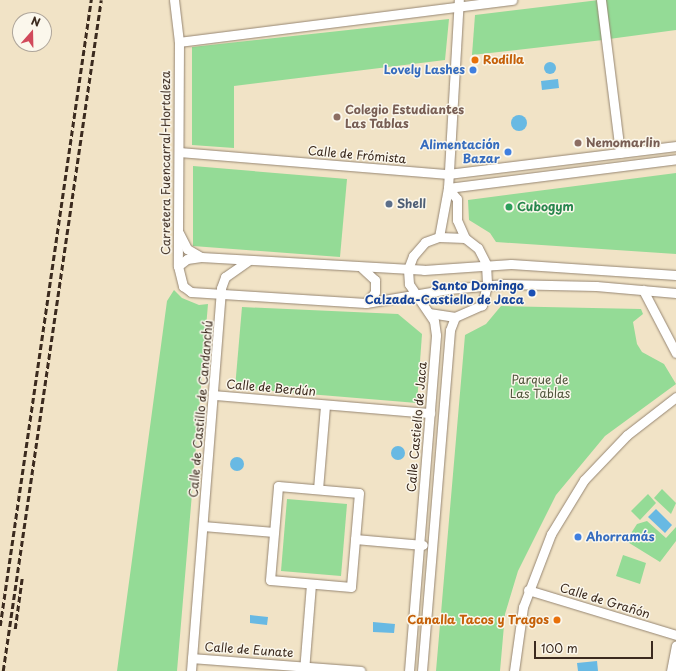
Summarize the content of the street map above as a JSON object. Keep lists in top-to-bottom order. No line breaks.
{"streets":{"street":["Calle de Frómista","Carretera Fuencarral-Hortaleza","Calle de Berdún","Calle de Castillo de Candanchú","Calle Castiello de Jaca","Calle de Grañón","Calle de Eunate"]},"crossings":[["Calle de Frómista","Carretera Fuencarral-Hortaleza"],["Carretera Fuencarral-Hortaleza","Calle de Castillo de Candanchú"],["Carretera Fuencarral-Hortaleza","Calle Castiello de Jaca"],["Calle de Berdún","Calle de Castillo de Candanchú"],["Calle de Berdún","Calle Castiello de Jaca"],["Calle de Castillo de Candanchú","Calle de Eunate"]],"parks":["Parque de Las Tablas"],"places":["Rodilla","Lovely Lashes","Colegio Estudiantes Las Tablas","Nemomarlin","Alimentación Bazar","Shell","Cubogym","Santo Domingo Calzada-Castiello de Jaca","Ahorramás","Canalla Tacos y Tragos"],"scale_bar":"100 m","north":"top"}
